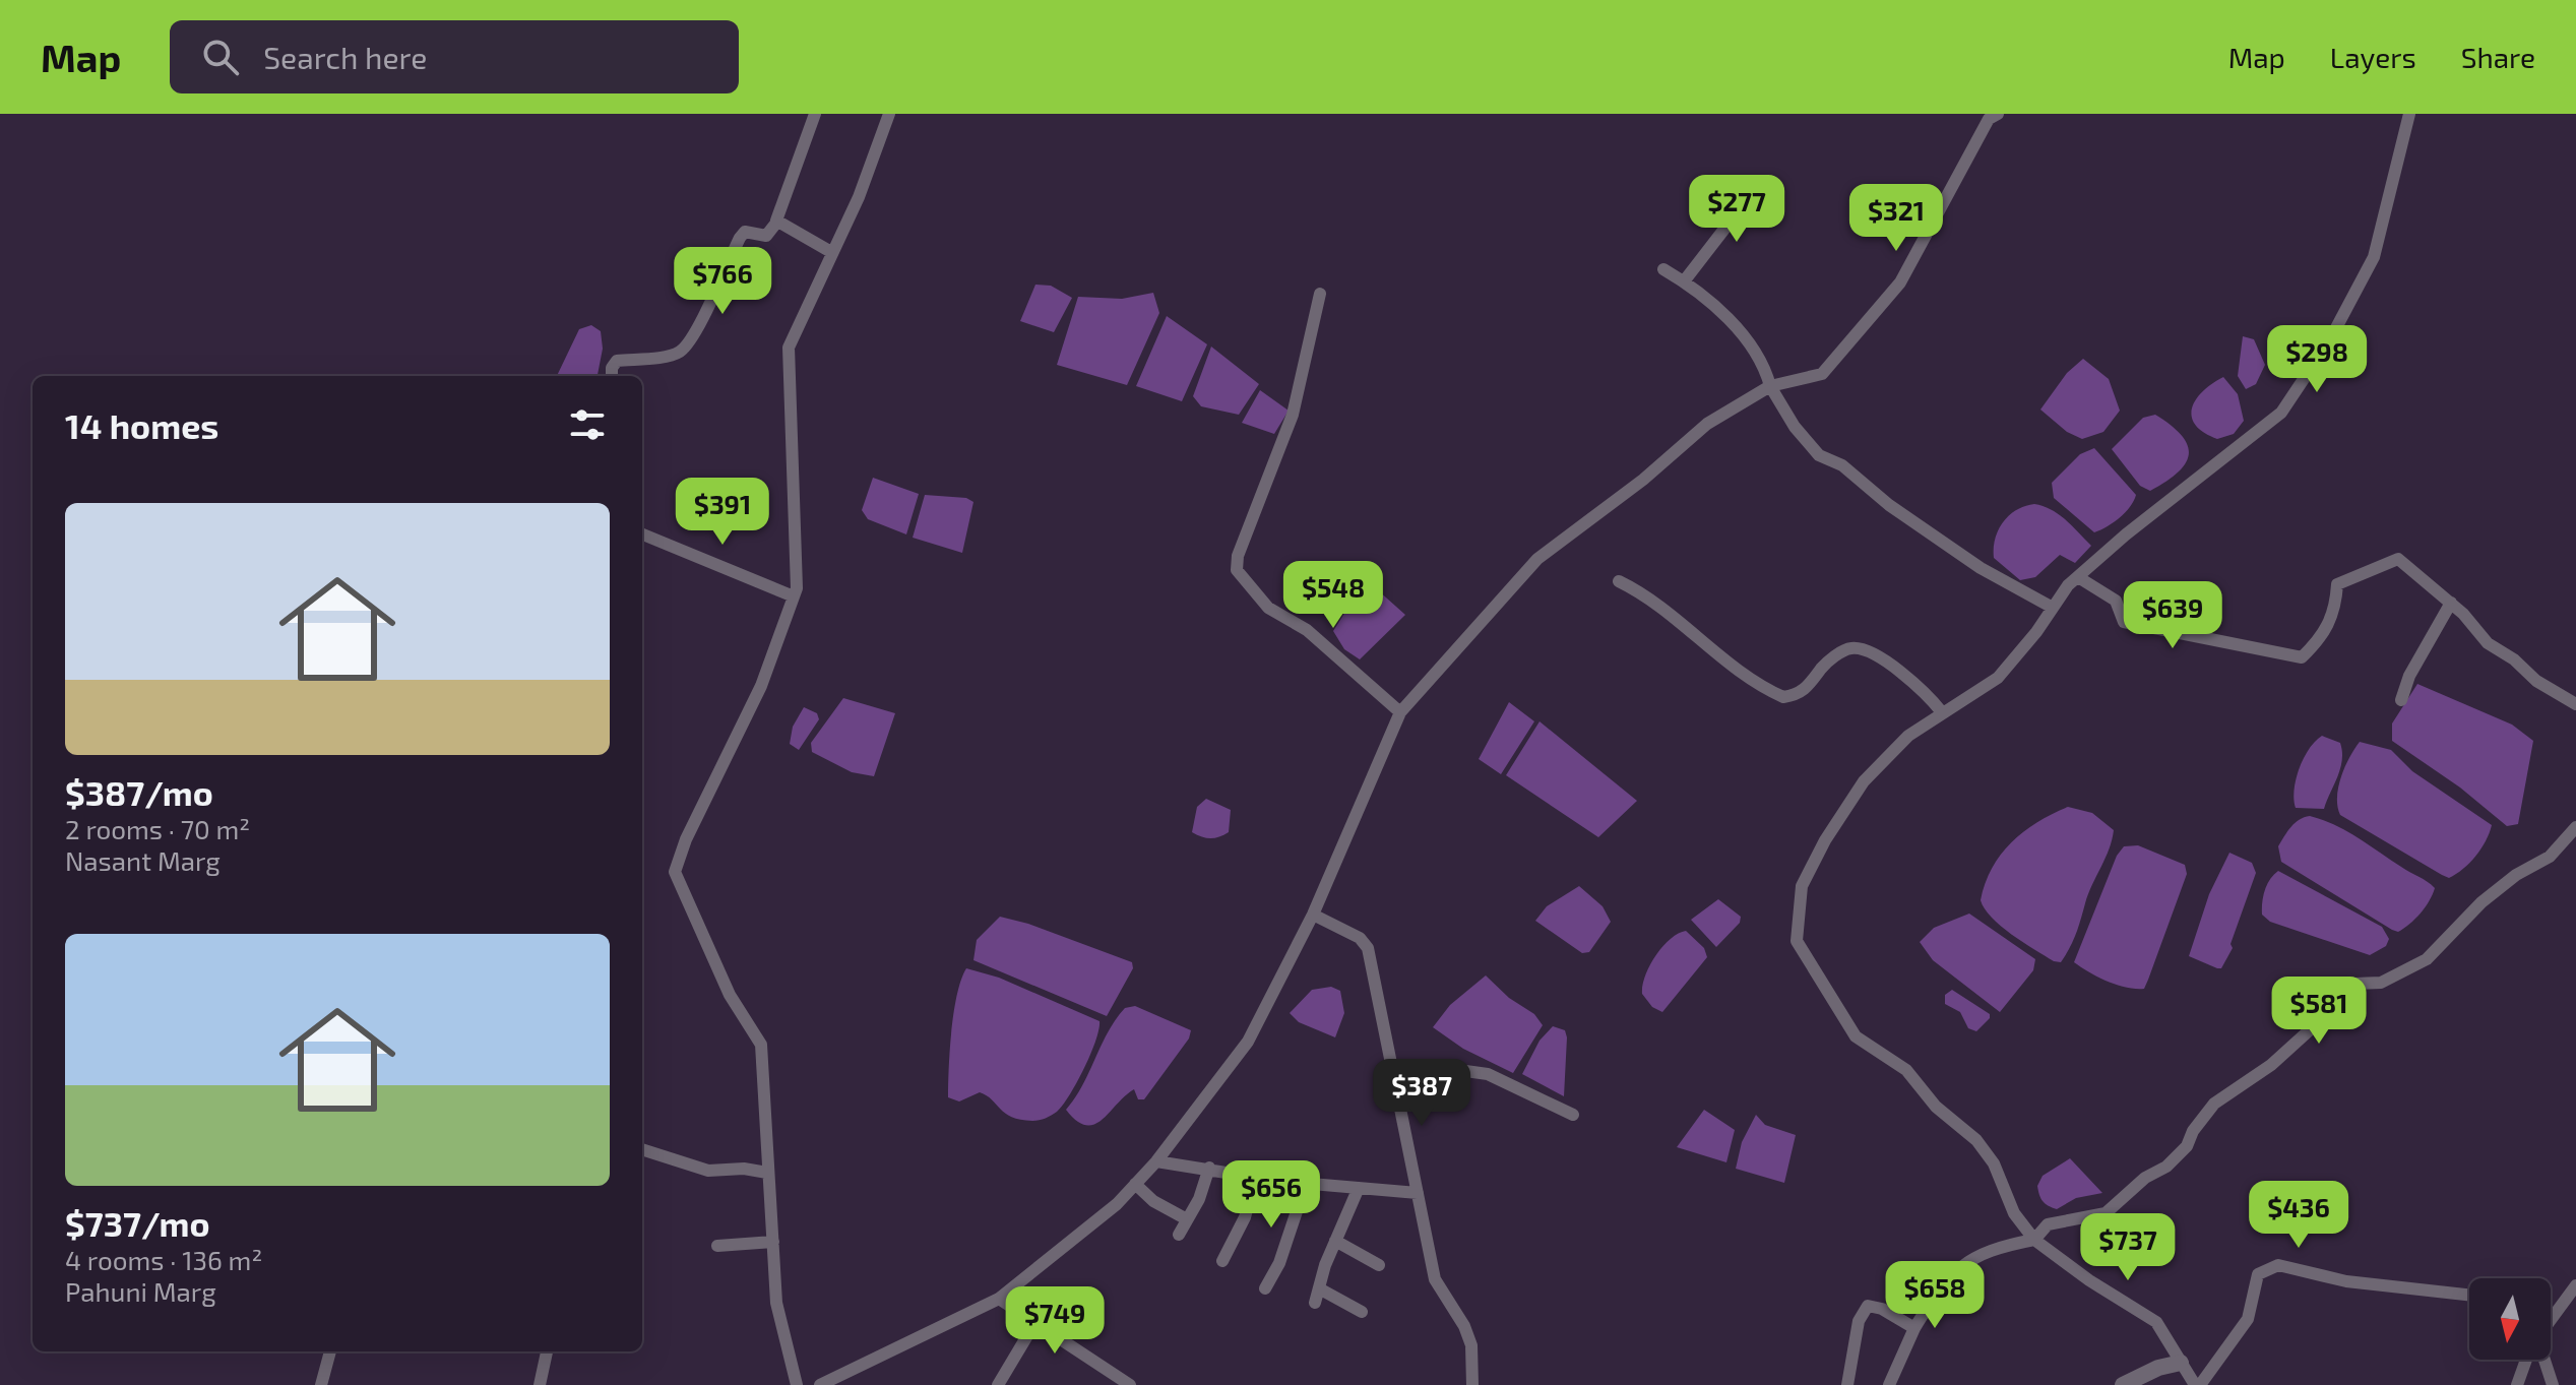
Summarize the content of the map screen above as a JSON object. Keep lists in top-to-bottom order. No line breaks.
{"north":"bottom","page":{"header":"Map","search":"Search here","nav":["Map","Layers","Share"],"price":["$277","$321","$766","$298","$391","$548","$639","$581","$387","$656","$436","$737","$658","$749"],"heading":"14 homes","list":[{"name":"$387/mo","note":"2 rooms · 70 m² · Nasant Marg"},{"name":"$737/mo","note":"4 rooms · 136 m² · Pahuni Marg"}]}}
